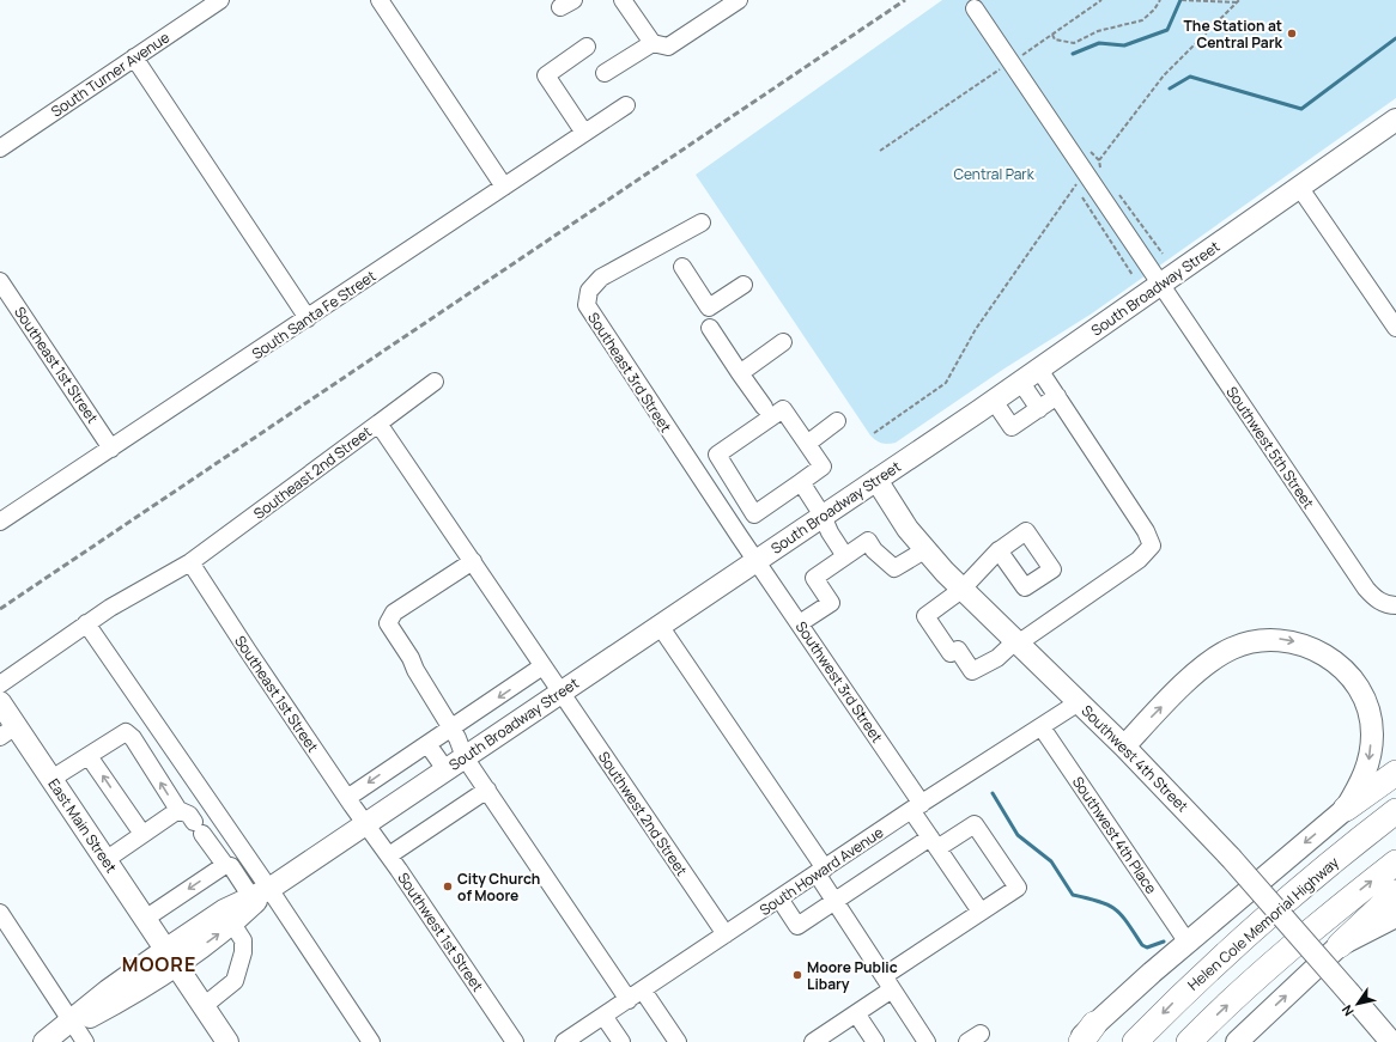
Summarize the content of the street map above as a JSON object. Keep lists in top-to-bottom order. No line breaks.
{"streets":{"highway":["Helen Cole Memorial Highway"],"main road":["South Broadway Street","Southwest 4th Street","East Main Street"],"street":["South Turner Avenue","South Santa Fe Street","Southeast 1st Street","Southeast 3rd Street","Southwest 5th Street","Southeast 2nd Street","Southwest 3rd Street","Southwest 2nd Street","Southwest 4th Place","South Howard Avenue","Southwest 1st Street"]},"crossings":[["South Broadway Street","Southeast 1st Street"],["South Broadway Street","Southeast 3rd Street"],["South Broadway Street","Southwest 5th Street"],["South Broadway Street","Southeast 2nd Street"],["South Broadway Street","Southwest 3rd Street"],["South Broadway Street","Southwest 4th Street"],["South Broadway Street","Southwest 2nd Street"],["South Broadway Street","East Main Street"],["South Broadway Street","Southwest 1st Street"],["South Santa Fe Street","Southeast 1st Street"],["Southeast 1st Street","Southeast 2nd Street"],["Southeast 1st Street","Southwest 1st Street"],["Southeast 3rd Street","Southwest 3rd Street"],["Southeast 2nd Street","Southwest 2nd Street"],["Southwest 3rd Street","South Howard Avenue"],["Southwest 4th Street","South Howard Avenue"],["Southwest 2nd Street","South Howard Avenue"],["Southwest 4th Place","South Howard Avenue"]],"districts":["MOORE"],"parks":["Central Park"],"places":["The Station at Central Park","City Church of Moore","Moore Public Libary"],"north":"bottom left"}
